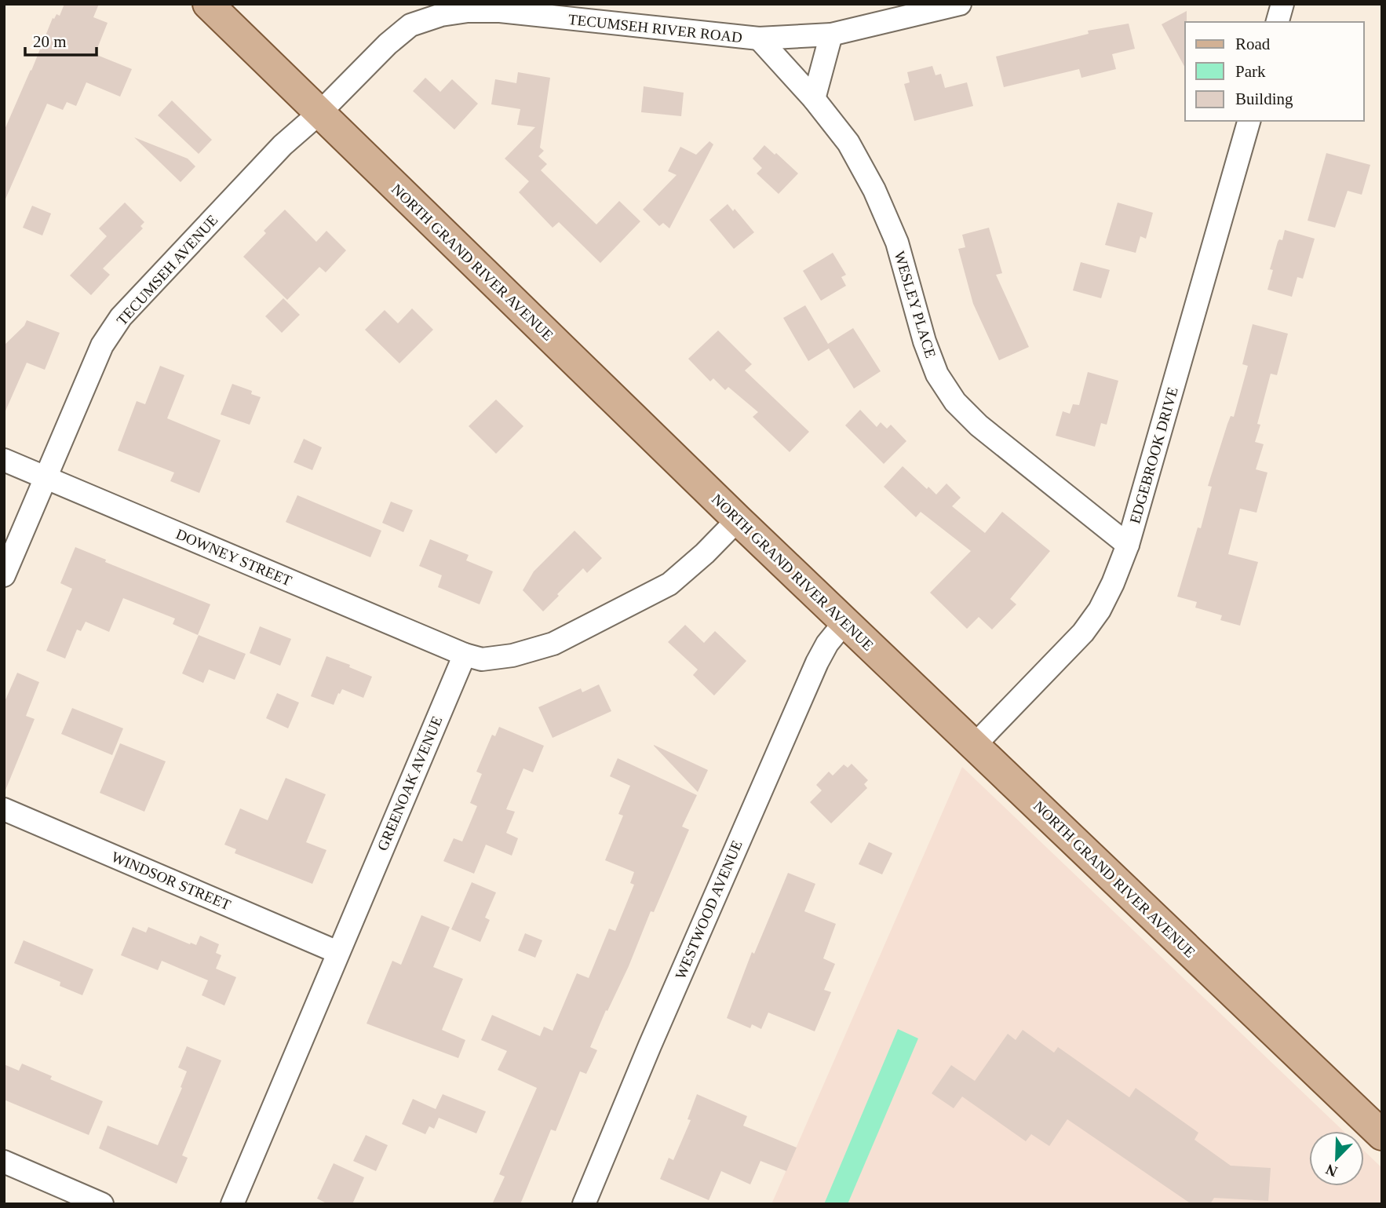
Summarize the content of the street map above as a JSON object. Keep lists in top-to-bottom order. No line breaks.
{"streets":{"main road":["NORTH GRAND RIVER AVENUE"],"street":["TECUMSEH RIVER ROAD","TECUMSEH AVENUE","WESLEY PLACE","EDGEBROOK DRIVE","DOWNEY STREET","GREENOAK AVENUE","WINDSOR STREET","WESTWOOD AVENUE"]},"crossings":[["TECUMSEH RIVER ROAD","NORTH GRAND RIVER AVENUE"],["TECUMSEH RIVER ROAD","TECUMSEH AVENUE"],["TECUMSEH RIVER ROAD","WESLEY PLACE"],["NORTH GRAND RIVER AVENUE","TECUMSEH AVENUE"],["NORTH GRAND RIVER AVENUE","EDGEBROOK DRIVE"],["NORTH GRAND RIVER AVENUE","WESTWOOD AVENUE"],["TECUMSEH AVENUE","DOWNEY STREET"],["WESLEY PLACE","EDGEBROOK DRIVE"],["DOWNEY STREET","GREENOAK AVENUE"],["GREENOAK AVENUE","WINDSOR STREET"]],"legend":["Road","Park","Building"],"scale_bar":"20 m","north":"bottom left"}
